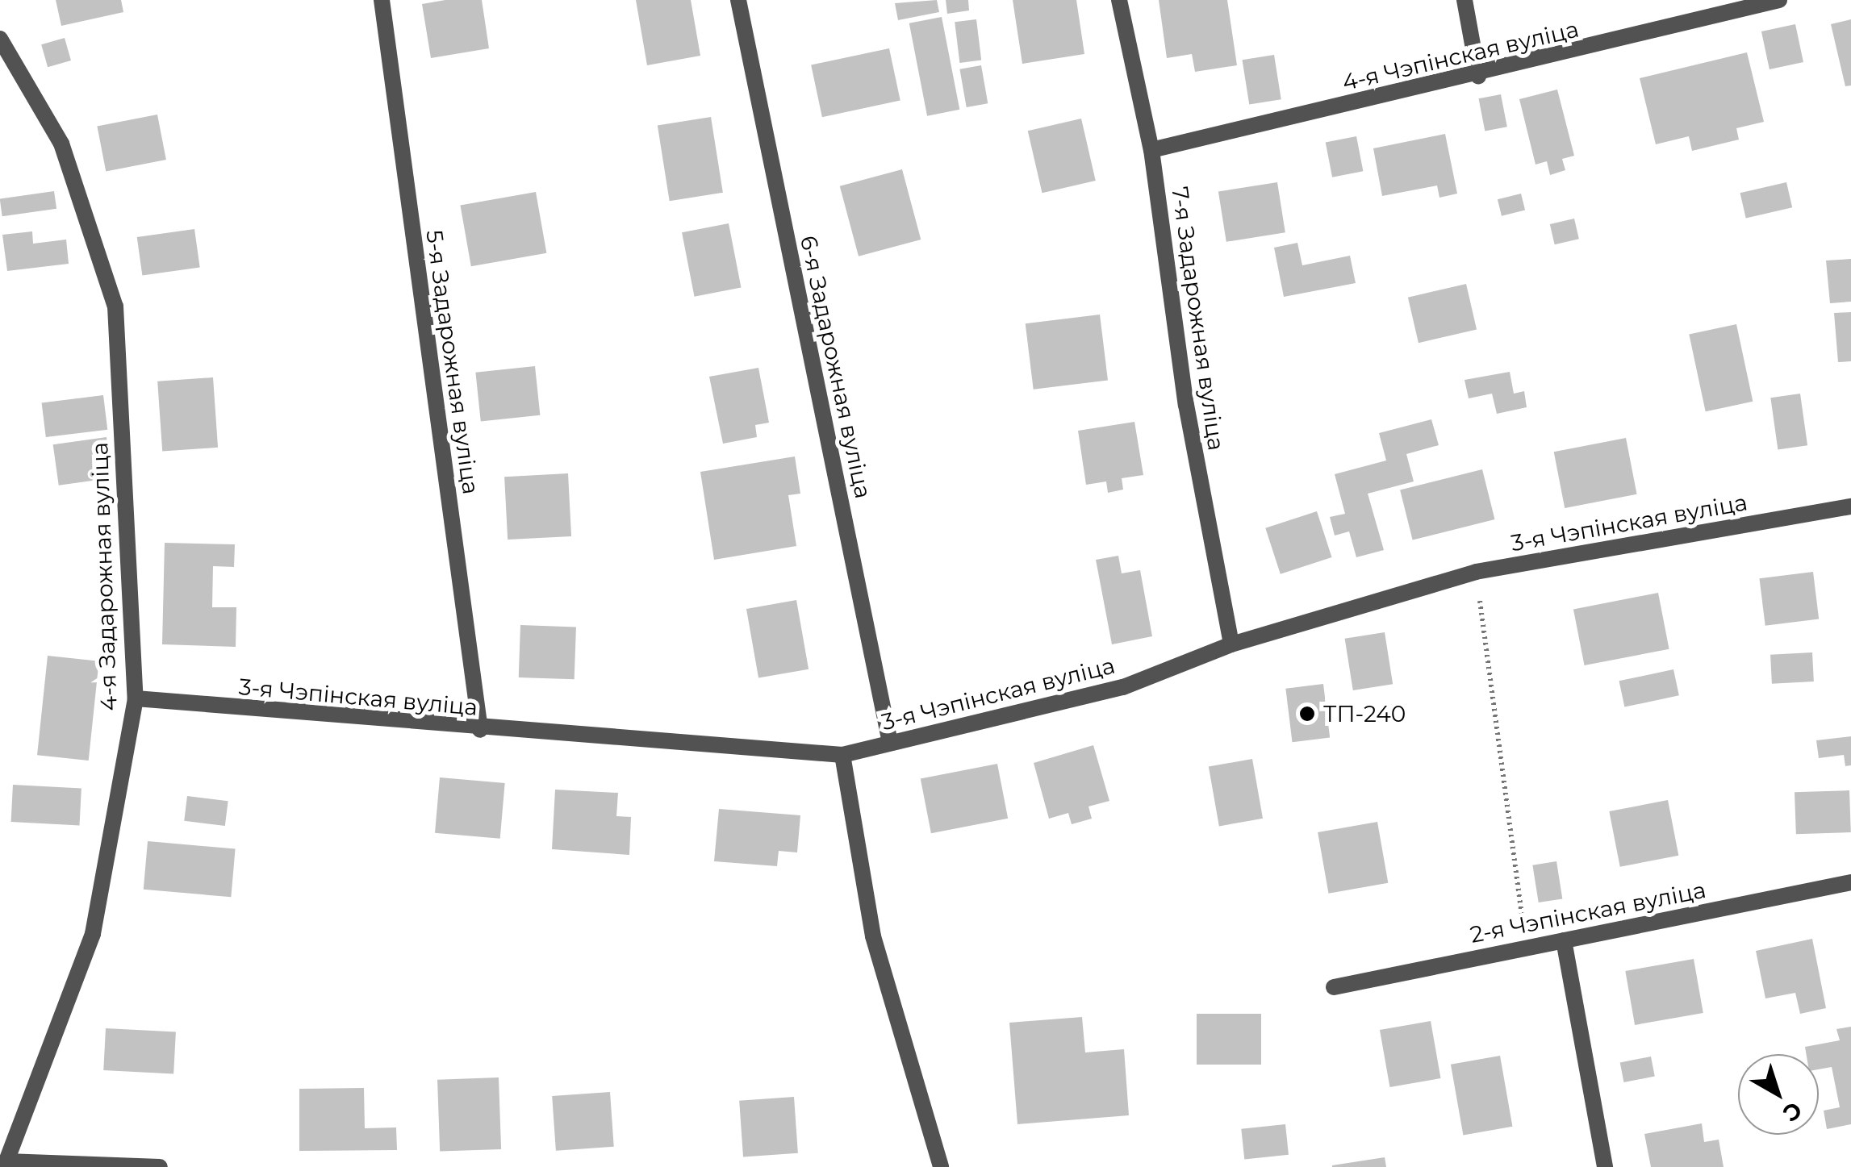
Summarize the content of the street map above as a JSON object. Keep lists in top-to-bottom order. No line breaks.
{"streets":{"street":["4-я Чэпінская вуліца","7-я Задарожная вуліца","5-я Задарожная вуліца","6-я Задарожная вуліца","3-я Чэпінская вуліца","4-я Задарожная вуліца","2-я Чэпінская вуліца"]},"crossings":[["4-я Чэпінская вуліца","7-я Задарожная вуліца"],["7-я Задарожная вуліца","3-я Чэпінская вуліца"],["5-я Задарожная вуліца","3-я Чэпінская вуліца"],["6-я Задарожная вуліца","3-я Чэпінская вуліца"],["3-я Чэпінская вуліца","4-я Задарожная вуліца"]],"places":["ТП-240"],"north":"bottom right"}
